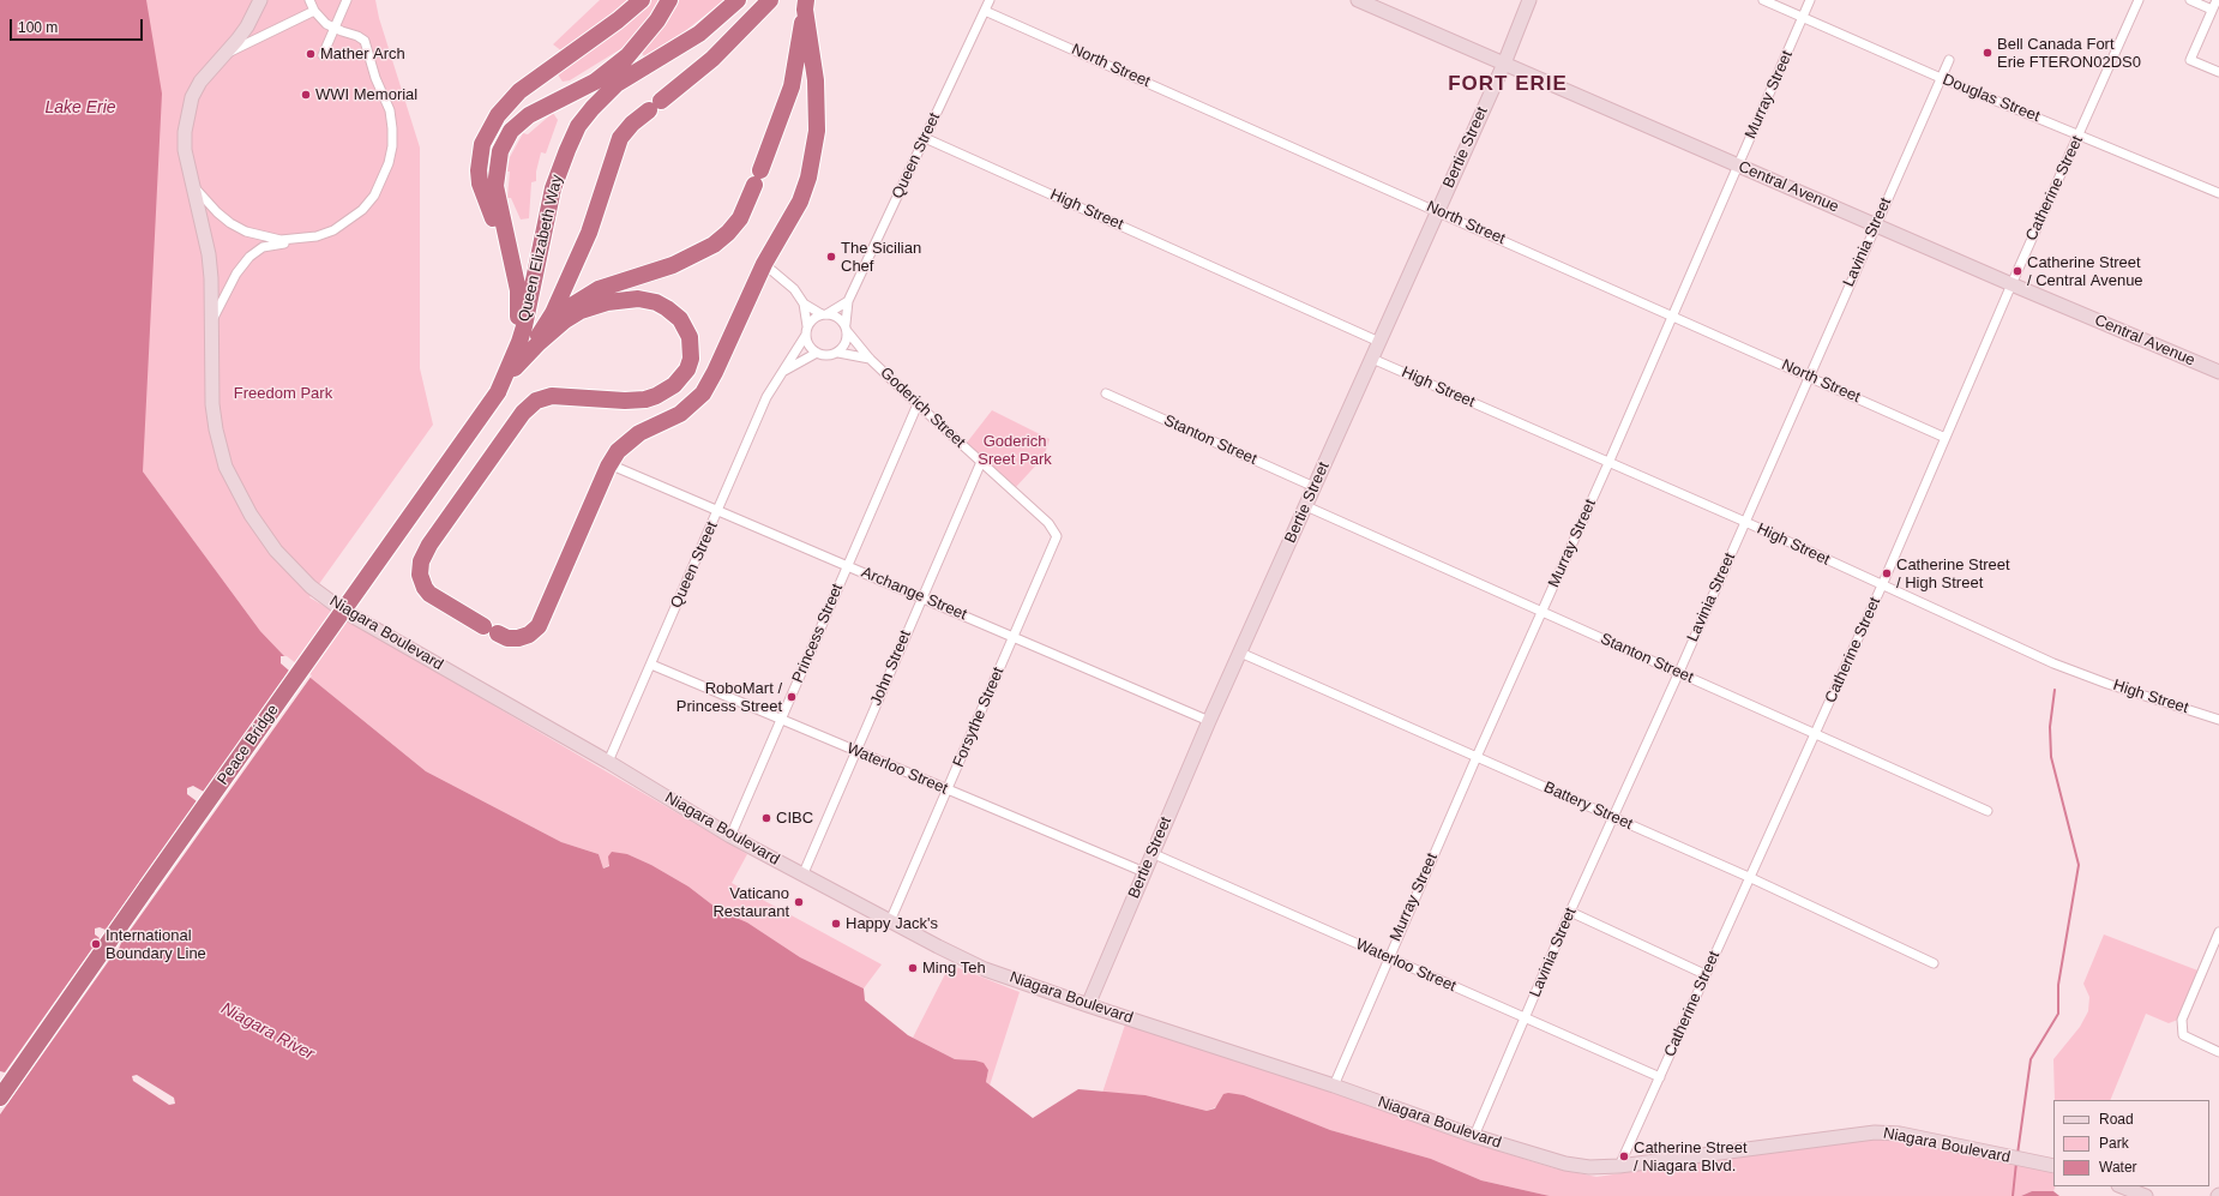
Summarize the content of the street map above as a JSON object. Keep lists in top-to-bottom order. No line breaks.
{"streets":{"highway":["Queen Elizabeth Way","Peace Bridge"],"main road":["Bertie Street","Central Avenue","Niagara Boulevard"],"street":["North Street","Murray Street","Douglas Street","Queen Street","Catherine Street","High Street","Lavinia Street","Goderich Street","Stanton Street","Archange Street","Princess Street","John Street","Forsythe Street","Waterloo Street","Battery Street"]},"crossings":[["North Street","Murray Street"],["North Street","Bertie Street"],["North Street","Queen Street"],["North Street","Catherine Street"],["North Street","Lavinia Street"],["Murray Street","Douglas Street"],["Murray Street","Central Avenue"],["Murray Street","High Street"],["Murray Street","Stanton Street"],["Murray Street","Niagara Boulevard"],["Murray Street","Waterloo Street"],["Murray Street","Battery Street"],["Douglas Street","Catherine Street"],["Douglas Street","Lavinia Street"],["Bertie Street","Central Avenue"],["Bertie Street","High Street"],["Bertie Street","Stanton Street"],["Bertie Street","Archange Street"],["Bertie Street","Niagara Boulevard"],["Bertie Street","Waterloo Street"],["Bertie Street","Battery Street"],["Queen Street","High Street"],["Queen Street","Goderich Street"],["Queen Street","Archange Street"],["Queen Street","Niagara Boulevard"],["Queen Street","Waterloo Street"],["Central Avenue","Catherine Street"],["Central Avenue","Lavinia Street"],["Catherine Street","High Street"],["Catherine Street","Stanton Street"],["Catherine Street","Niagara Boulevard"],["Catherine Street","Waterloo Street"],["Catherine Street","Battery Street"],["High Street","Lavinia Street"],["Lavinia Street","Stanton Street"],["Lavinia Street","Niagara Boulevard"],["Lavinia Street","Waterloo Street"],["Lavinia Street","Battery Street"],["Queen Elizabeth Way","Peace Bridge"],["Goderich Street","Princess Street"],["Goderich Street","John Street"],["Goderich Street","Forsythe Street"],["Archange Street","Princess Street"],["Archange Street","John Street"],["Archange Street","Forsythe Street"],["Niagara Boulevard","Princess Street"],["Niagara Boulevard","John Street"],["Niagara Boulevard","Forsythe Street"],["Princess Street","Waterloo Street"],["John Street","Waterloo Street"],["Forsythe Street","Waterloo Street"]],"districts":["FORT ERIE"],"water":["Lake Erie","Niagara River"],"parks":["Freedom Park","Goderich Sreet Park"],"places":["Bell Canada Fort Erie FTERON02DS0","Mather Arch","WWI Memorial","The Sicilian Chef","Catherine Street / Central Avenue","Catherine Street / High Street","RoboMart / Princess Street","CIBC","Vaticano Restaurant","Happy Jack's","International Boundary Line","Ming Teh","Catherine Street / Niagara Blvd."],"legend":["Road","Park","Water"],"scale_bar":"100 m"}
